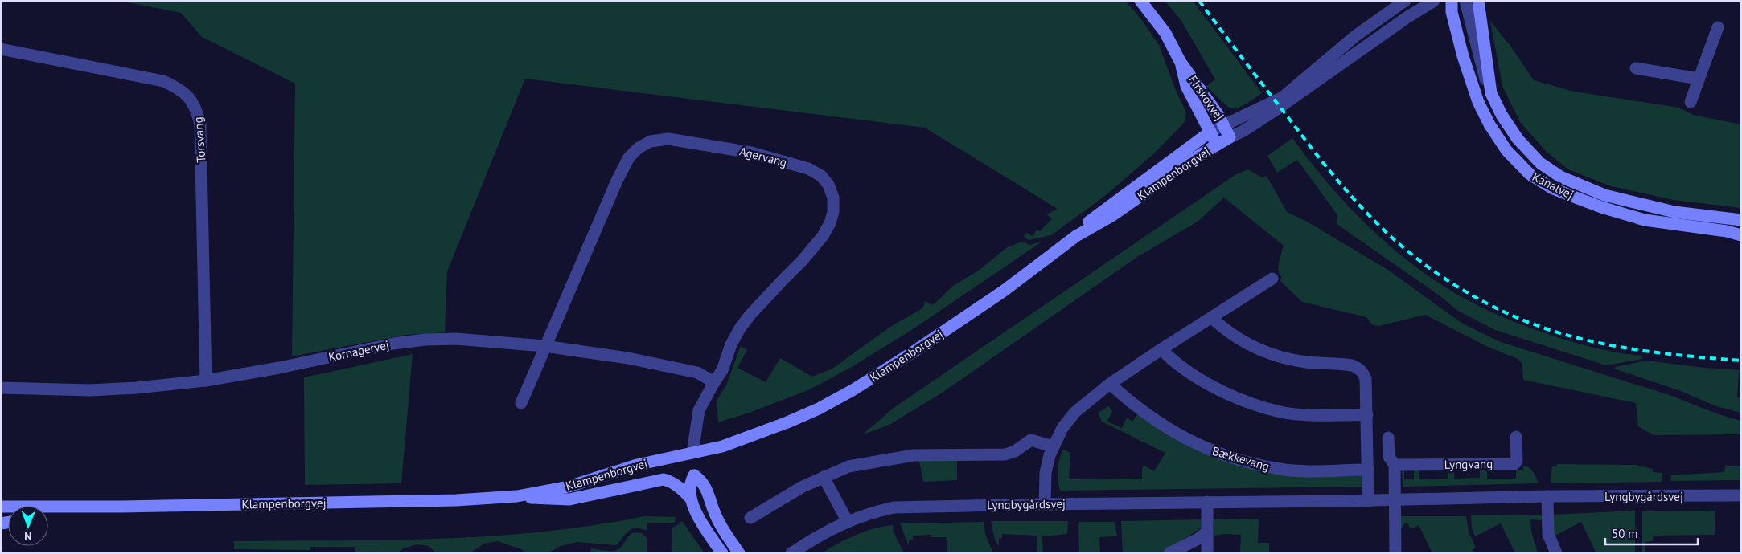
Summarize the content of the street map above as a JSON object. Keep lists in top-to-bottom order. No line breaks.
{"streets":{"street":["Firskovvej","Torsvang","Agervang","Klampenborgvej","Kanalvej","Kornagervej","Bækkevang","Lyngvang","Lyngbygårdsvej"]},"crossings":[["Firskovvej","Klampenborgvej"],["Torsvang","Kornagervej"],["Agervang","Klampenborgvej"],["Agervang","Kornagervej"]],"scale_bar":"50 m","north":"bottom"}
